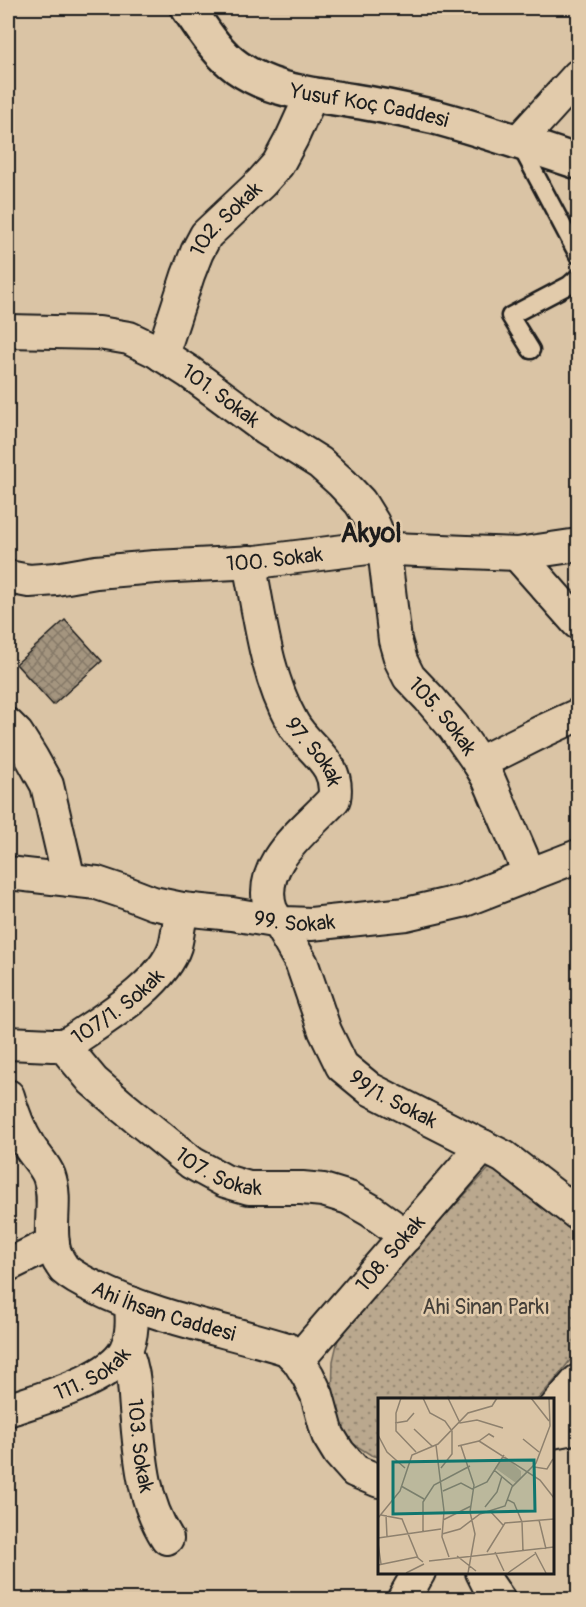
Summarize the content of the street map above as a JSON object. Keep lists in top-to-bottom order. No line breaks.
{"streets":{"street":["Yusuf Koç Caddesi","102. Sokak","101. Sokak","100. Sokak","105. Sokak","97. Sokak","99. Sokak","107/1. Sokak","99/1. Sokak","107. Sokak","108. Sokak","Ahi İhsan Caddesi","111. Sokak","103. Sokak"]},"crossings":[["Yusuf Koç Caddesi","102. Sokak"],["102. Sokak","101. Sokak"],["101. Sokak","100. Sokak"],["101. Sokak","105. Sokak"],["100. Sokak","105. Sokak"],["100. Sokak","97. Sokak"],["105. Sokak","99. Sokak"],["97. Sokak","99. Sokak"],["97. Sokak","99/1. Sokak"],["99. Sokak","107/1. Sokak"],["99. Sokak","99/1. Sokak"],["107/1. Sokak","107. Sokak"],["99/1. Sokak","108. Sokak"],["107. Sokak","108. Sokak"],["108. Sokak","Ahi İhsan Caddesi"],["Ahi İhsan Caddesi","111. Sokak"],["111. Sokak","103. Sokak"]],"districts":["Akyol"],"parks":["Ahi Sinan Parkı"]}
